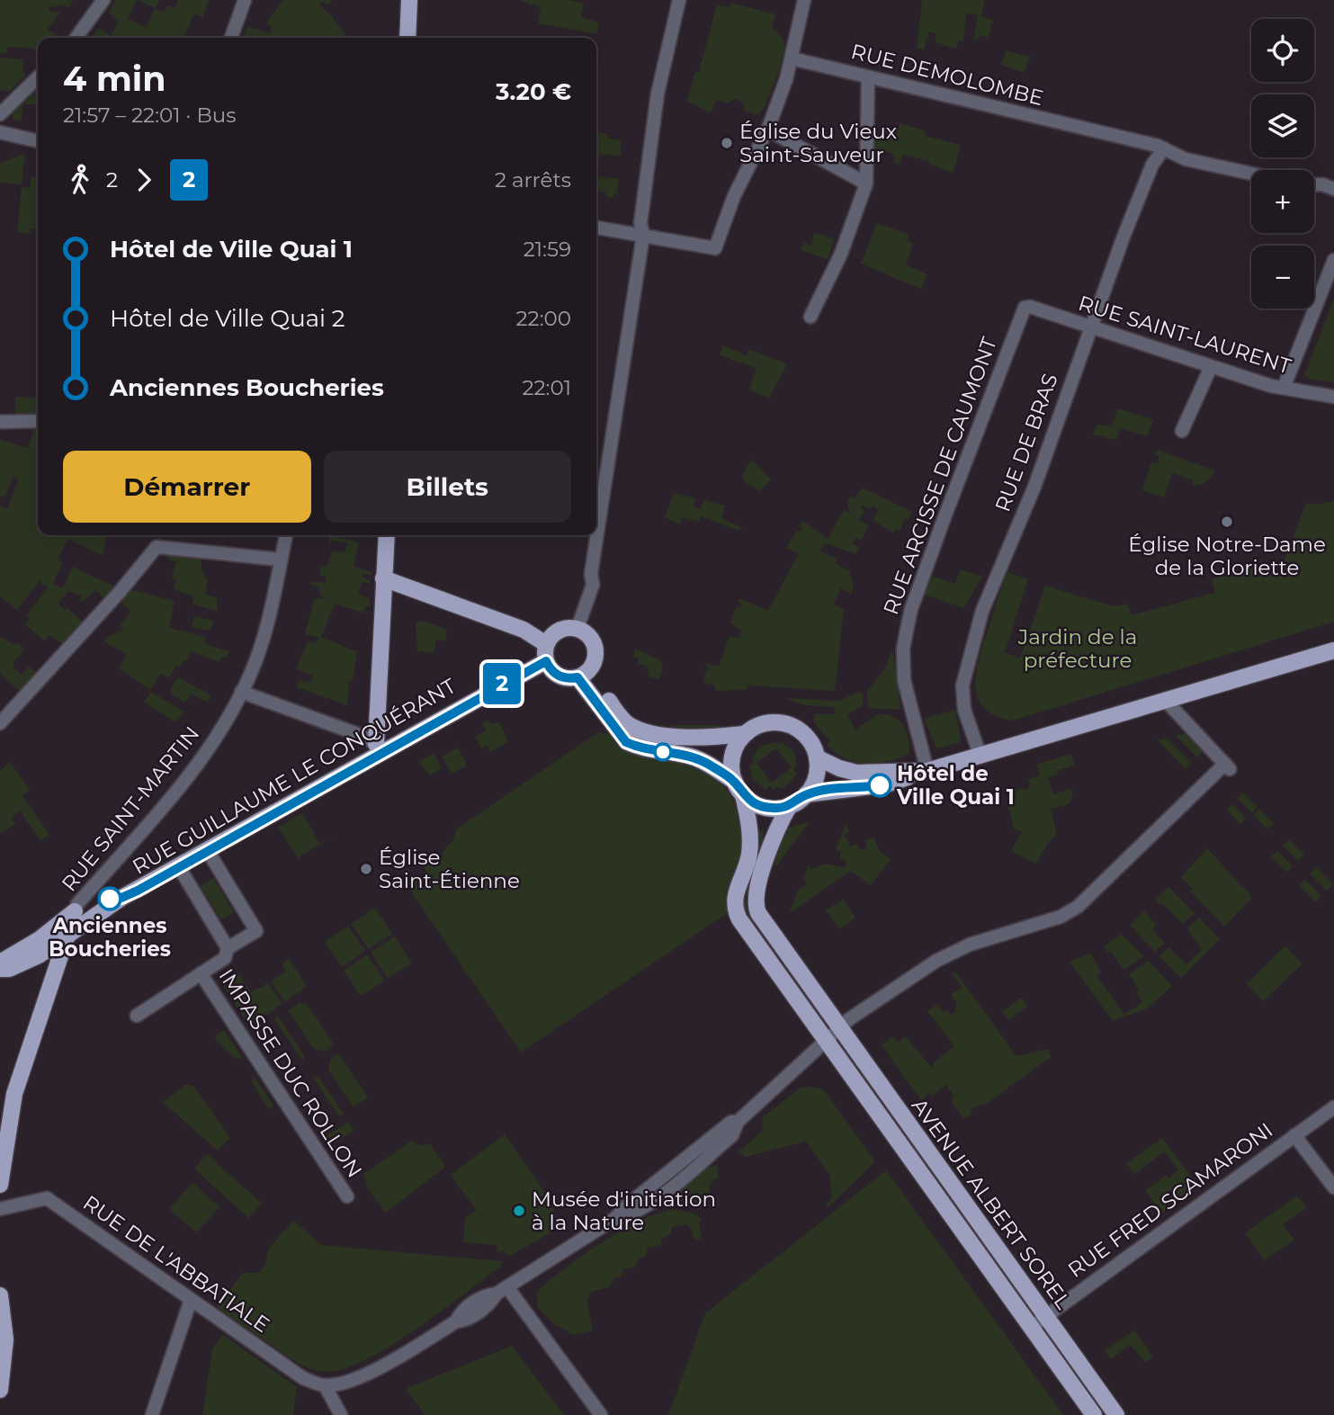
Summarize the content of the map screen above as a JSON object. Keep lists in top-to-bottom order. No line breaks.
{"streets":{"main road":["RUE GUILLAUME LE CONQUÉRANT","AVENUE ALBERT SOREL"],"street":["RUE DEMOLOMBE","RUE SAINT-LAURENT","RUE DE BRAS","RUE ARCISSE DE CAUMONT","RUE SAINT-MARTIN","IMPASSE DUC ROLLON","RUE FRED SCAMARONI","RUE DE L'ABBATIALE"]},"crossings":[["RUE DEMOLOMBE","RUE DE BRAS"],["RUE SAINT-LAURENT","RUE DE BRAS"],["RUE SAINT-LAURENT","RUE ARCISSE DE CAUMONT"],["RUE GUILLAUME LE CONQUÉRANT","RUE SAINT-MARTIN"],["RUE FRED SCAMARONI","AVENUE ALBERT SOREL"]],"parks":["Jardin de la préfecture"],"places":["Église du Vieux Saint-Sauveur","Église Notre-Dame de la Gloriette","Hôtel de Ville Quai 1","Église Saint-Étienne","Anciennes Boucheries","Musée d'initiation à la Nature"],"lines":["bus line 2"],"page":{"on_map":"2","map_buttons":["+","−"],"heading":["4 min","21:57 – 22:01 · Bus","3.20 €"],"legs":["2","2","2 arrêts"],"list":[{"name":"Hôtel de Ville Quai 1","value":"21:59"},{"name":"Hôtel de Ville Quai 2","value":"22:00"},{"name":"Anciennes Boucheries","value":"22:01"}],"buttons":["Démarrer","Billets"]}}
